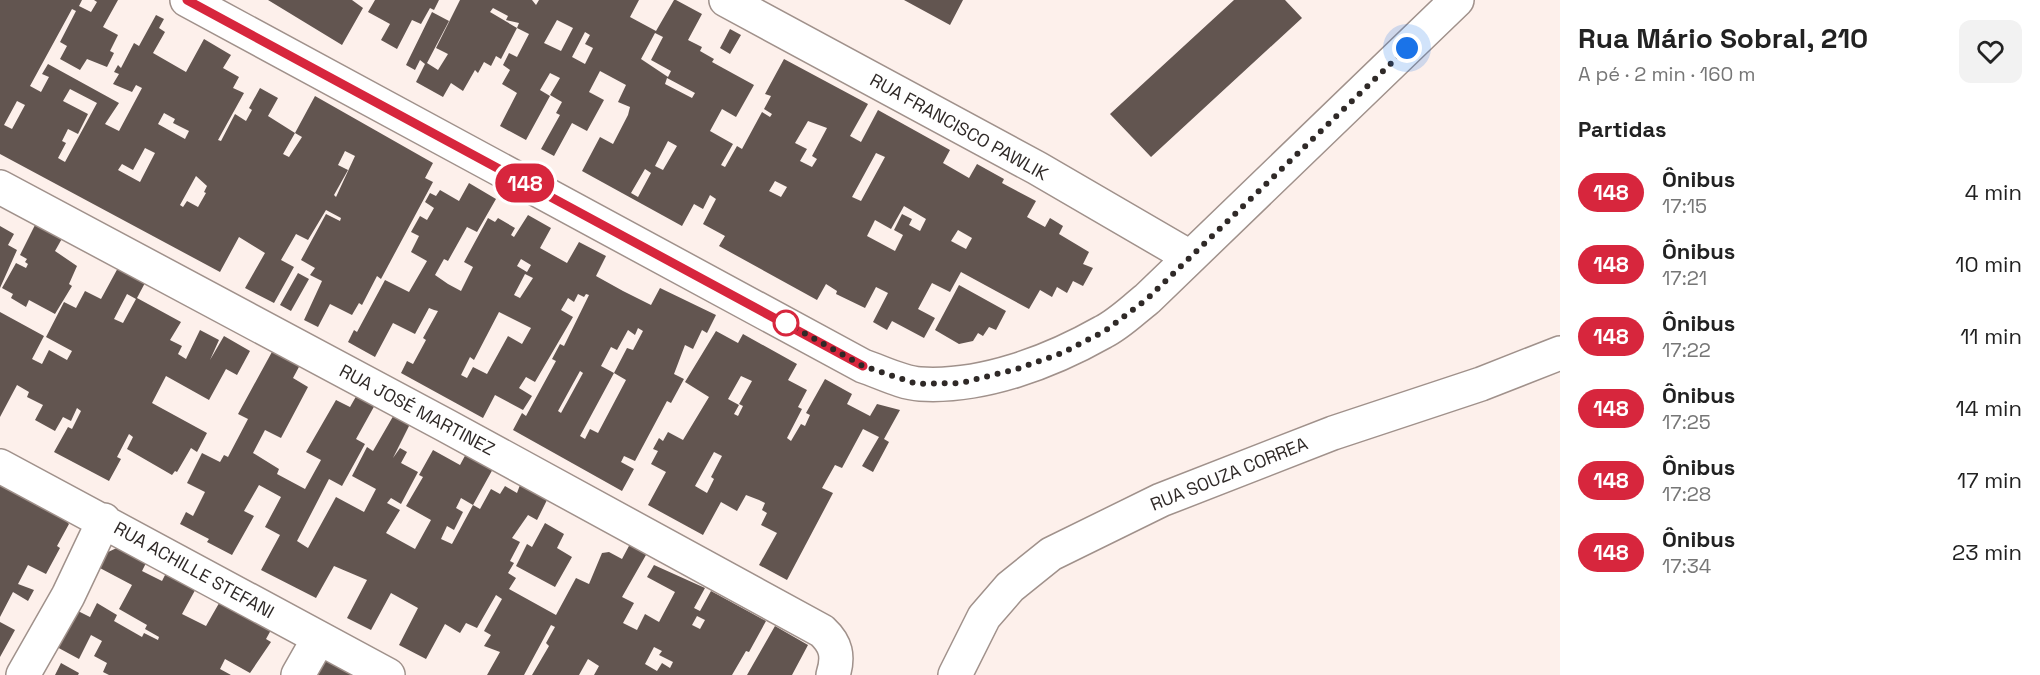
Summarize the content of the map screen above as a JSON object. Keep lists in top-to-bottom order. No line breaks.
{"streets":{"street":["RUA FRANCISCO PAWLIK","RUA JOSÉ MARTINEZ","RUA SOUZA CORREA","RUA ACHILLE STEFANI"]},"lines":["bus line 148"],"page":{"on_map":"148","heading":[["Rua Mário Sobral, 210","A pé · 2 min · 160 m"],"Partidas"],"list":[{"mark":"148","name":"Ônibus","note":"17:15","value":"4 min"},{"mark":"148","name":"Ônibus","note":"17:21","value":"10 min"},{"mark":"148","name":"Ônibus","note":"17:22","value":"11 min"},{"mark":"148","name":"Ônibus","note":"17:25","value":"14 min"},{"mark":"148","name":"Ônibus","note":"17:28","value":"17 min"},{"mark":"148","name":"Ônibus","note":"17:34","value":"23 min"}]}}
